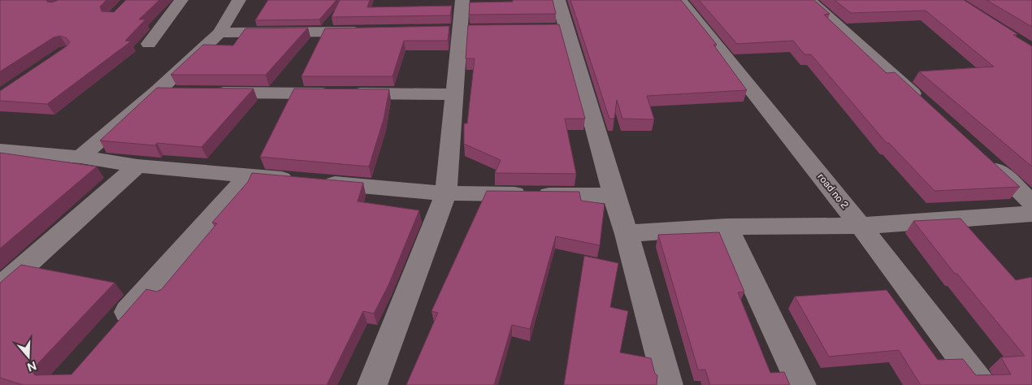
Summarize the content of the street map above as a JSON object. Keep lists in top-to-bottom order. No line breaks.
{"streets":{"street":["road no 2"]},"north":"bottom"}
